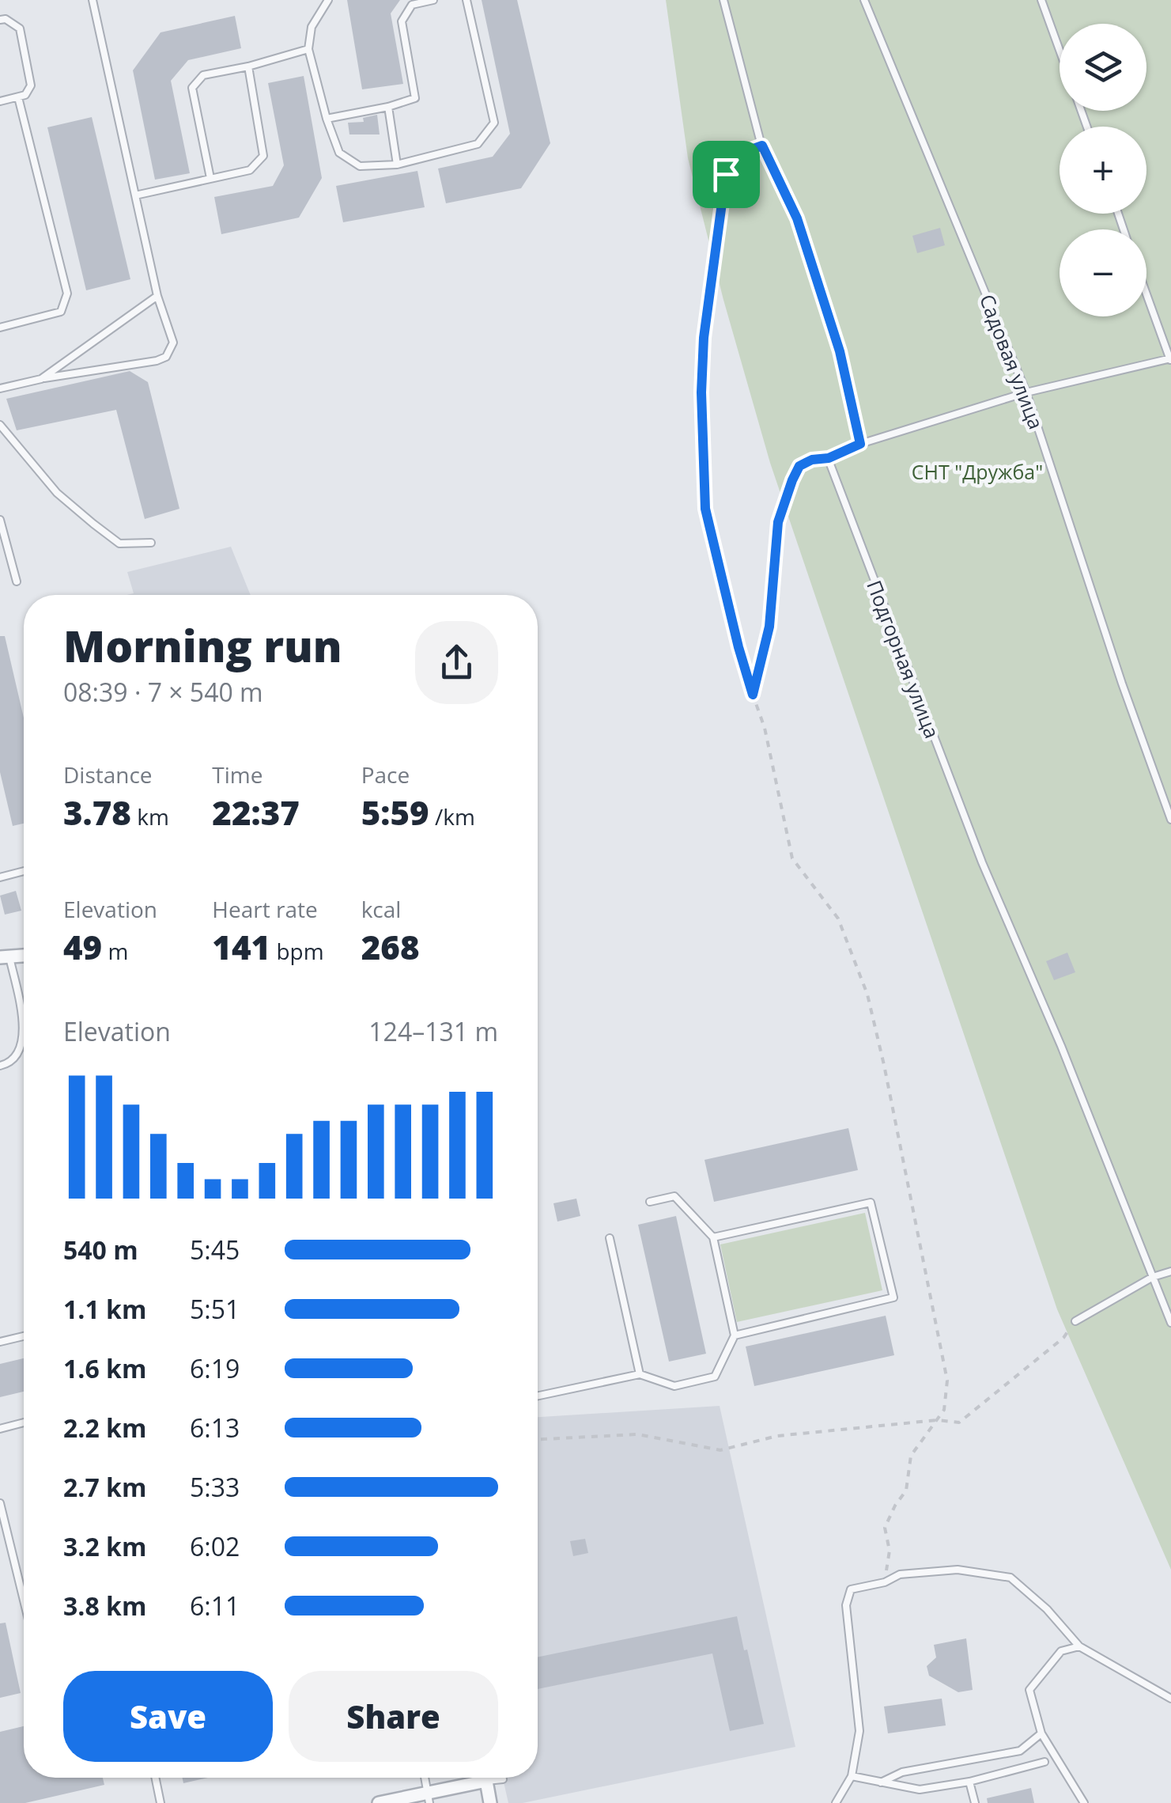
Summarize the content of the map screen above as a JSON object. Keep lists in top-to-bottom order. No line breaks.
{"streets":{"lane":["Садовая улица","Подгорная улица"]},"parks":["СНТ \"Дружба\""],"page":{"map_buttons":["+","−"],"heading":["Morning run","08:39 · 7 × 540 m"],"stats":[["Distance","3.78 km"],["Time","22:37"],["Pace","5:59 /km"],["Elevation","49 m"],["Heart rate","141 bpm"],["kcal","268"]],"chart":["Elevation","124–131 m"],"list":[{"name":"540 m","note":"5:45"},{"name":"1.1 km","note":"5:51"},{"name":"1.6 km","note":"6:19"},{"name":"2.2 km","note":"6:13"},{"name":"2.7 km","note":"5:33"},{"name":"3.2 km","note":"6:02"},{"name":"3.8 km","note":"6:11"}],"buttons":["Save","Share"]}}
